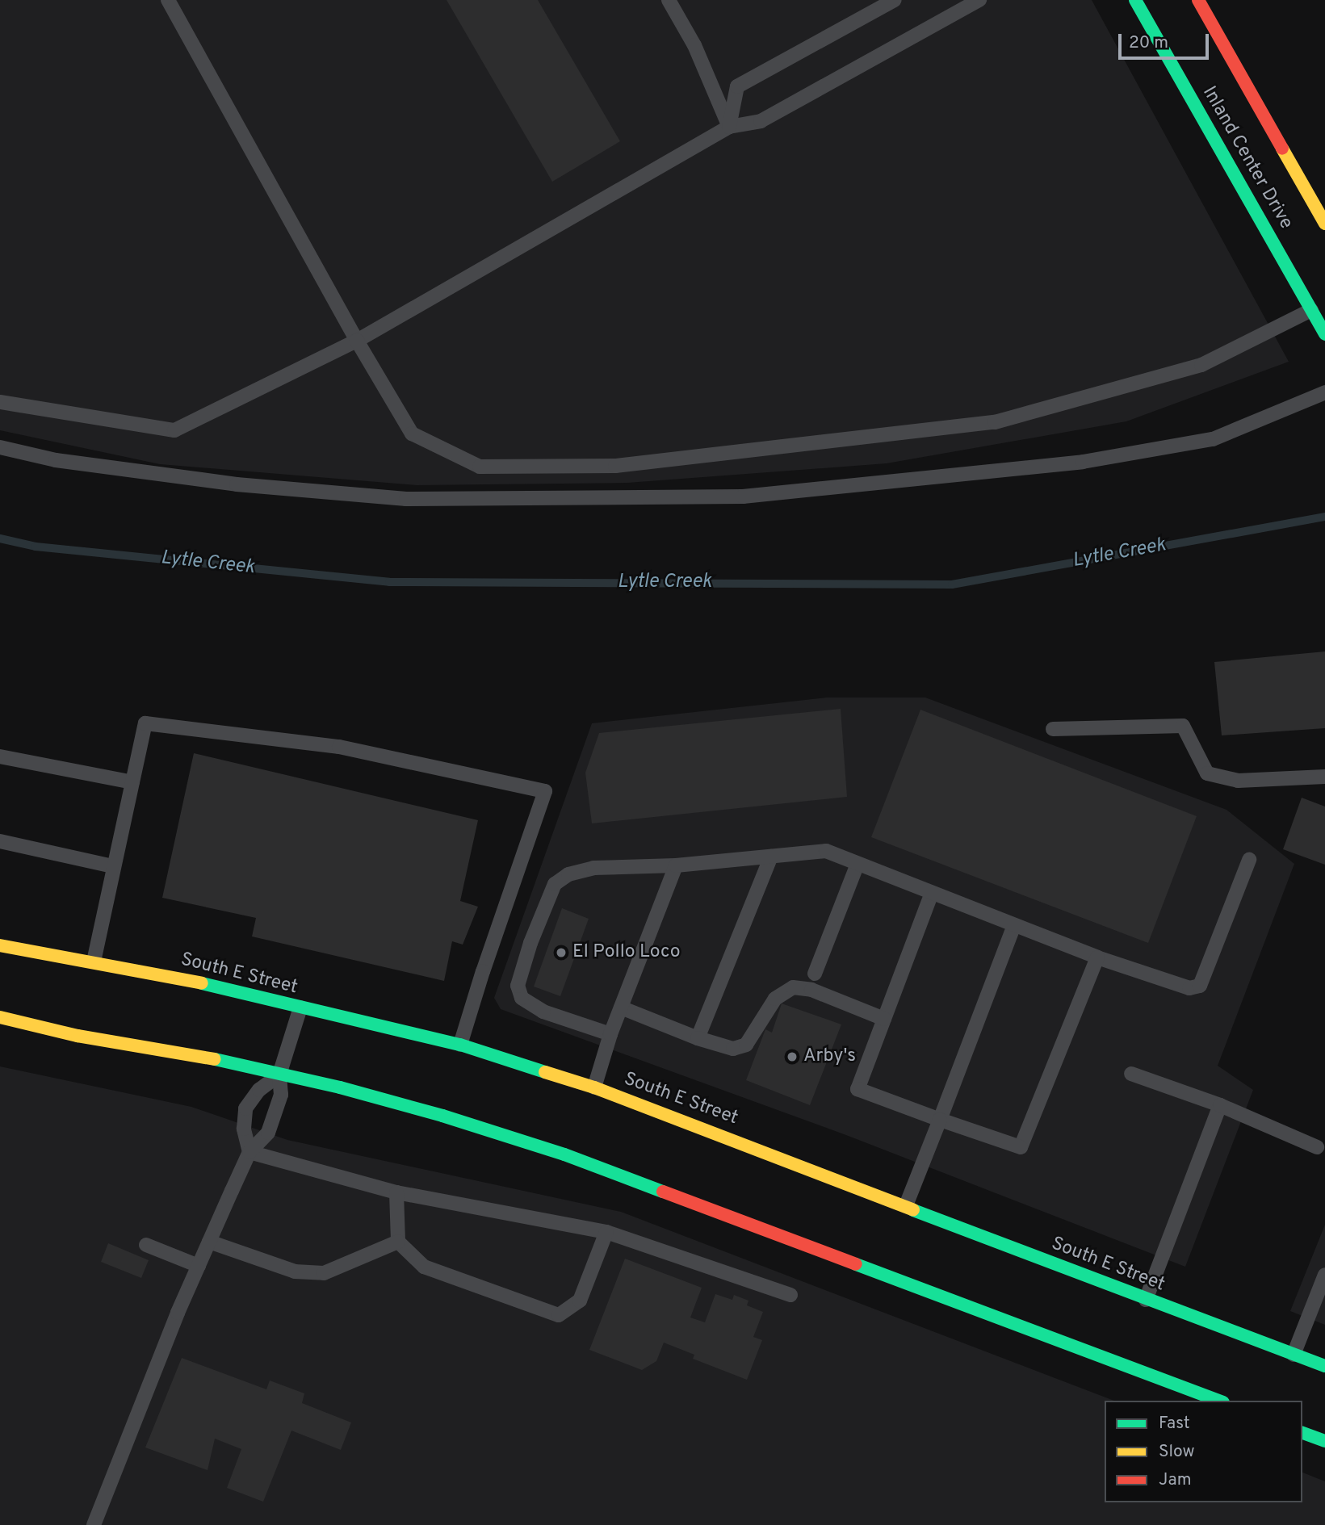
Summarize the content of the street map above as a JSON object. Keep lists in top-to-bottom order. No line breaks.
{"streets":{"main road":["Inland Center Drive","South E Street"]},"water":["Lytle Creek"],"places":["El Pollo Loco","Arby's"],"legend":["Fast","Slow","Jam"],"scale_bar":"20 m"}
